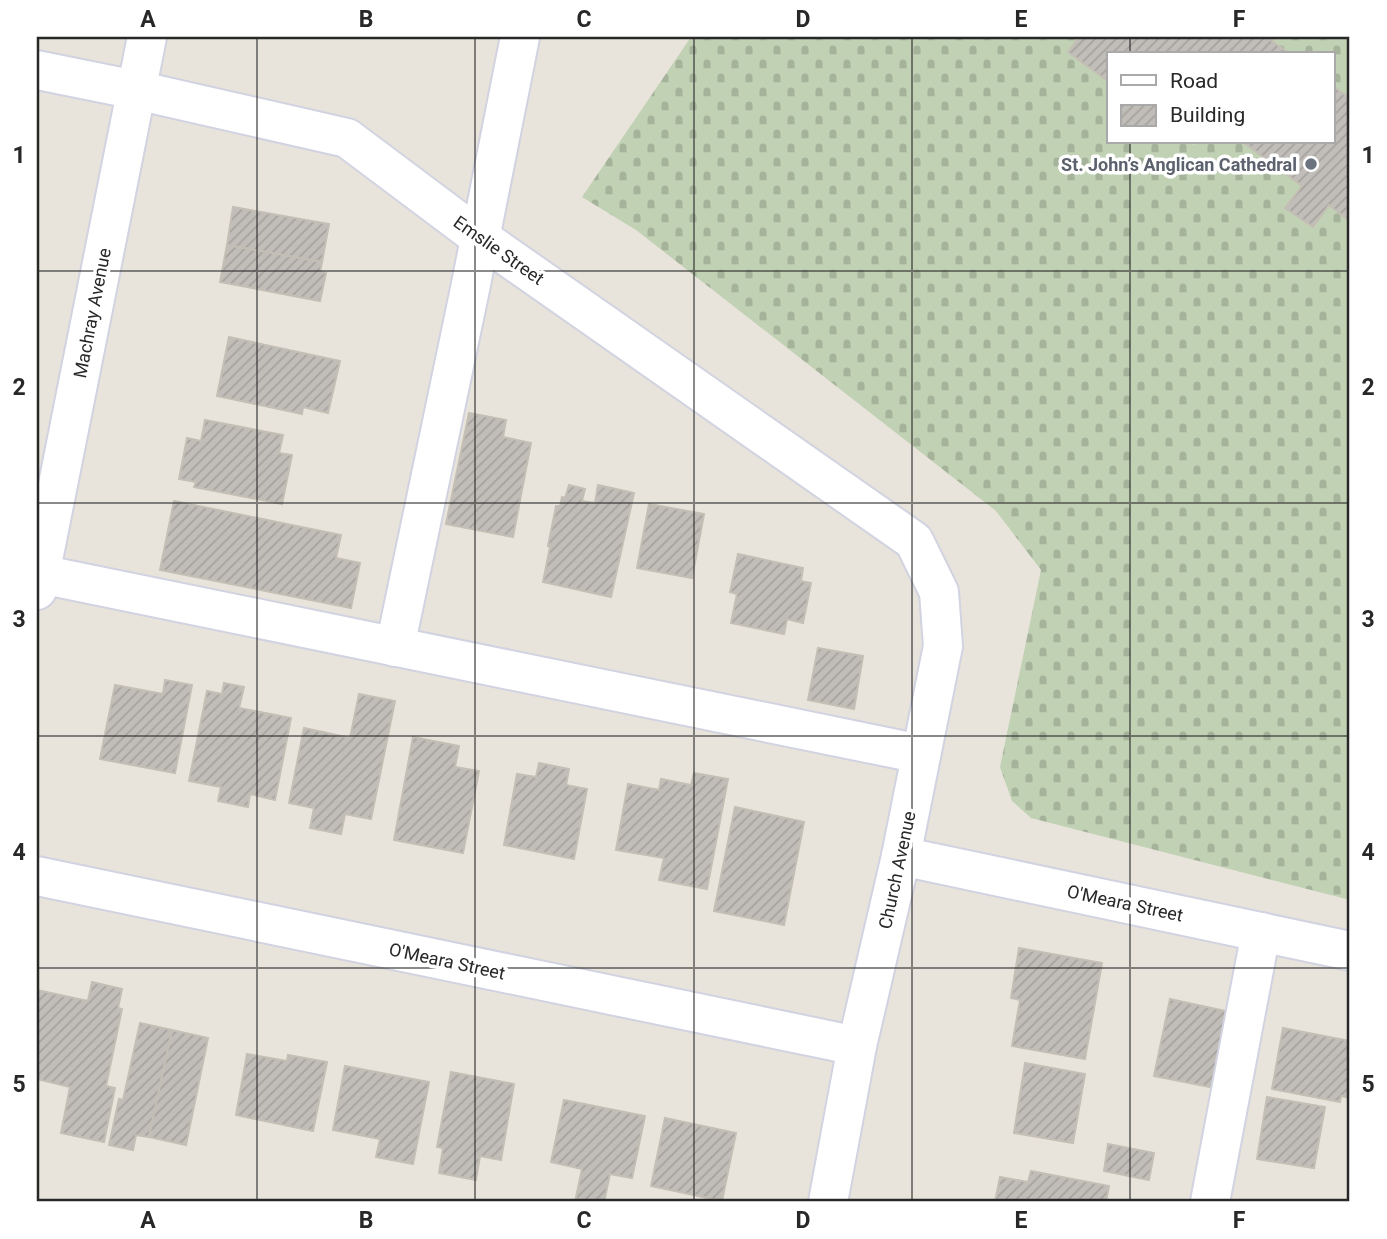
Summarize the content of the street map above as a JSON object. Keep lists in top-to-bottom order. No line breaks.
{"streets":{"street":["Emslie Street","Machray Avenue","Church Avenue","O'Meara Street"]},"crossings":[["Emslie Street","Machray Avenue"],["Emslie Street","Church Avenue"],["Church Avenue","O'Meara Street"]],"places":["St. John’s Anglican Cathedral"],"legend":["Road","Building"],"grid":{"columns":["A","B","C","D","E","F"],"rows":["1","2","3","4","5"]}}
